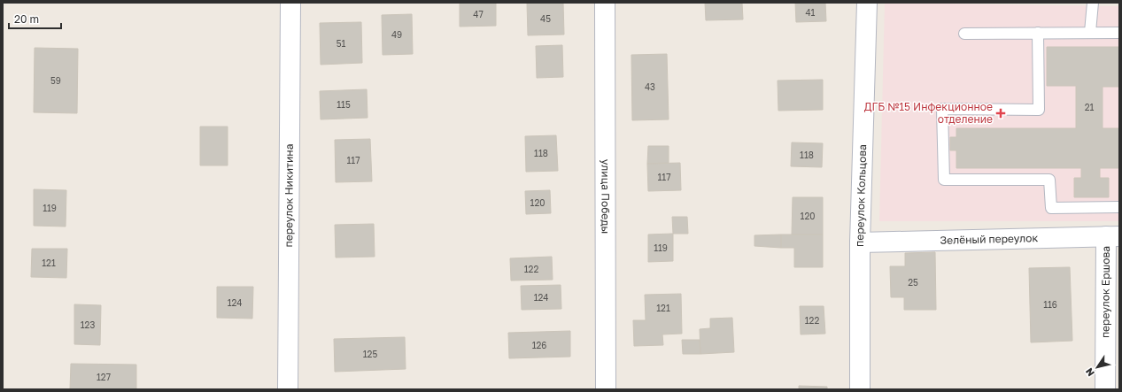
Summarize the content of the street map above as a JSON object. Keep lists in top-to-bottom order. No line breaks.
{"streets":{"street":["переулок Кольцова","переулок Никитина","улица Победы","Зелёный переулок","переулок Ершова"]},"crossings":[["переулок Кольцова","Зелёный переулок"],["Зелёный переулок","переулок Ершова"]],"places":{"health":["ДГБ №15 Инфекционное отделение"]},"house_numbers":["41","47","45","49","51","59","43","115","21","118","118","117","117","120","119","120","119","121","122","25","124","124","116","121","122","123","126","125","127"],"scale_bar":"20 m","north":"bottom left"}
